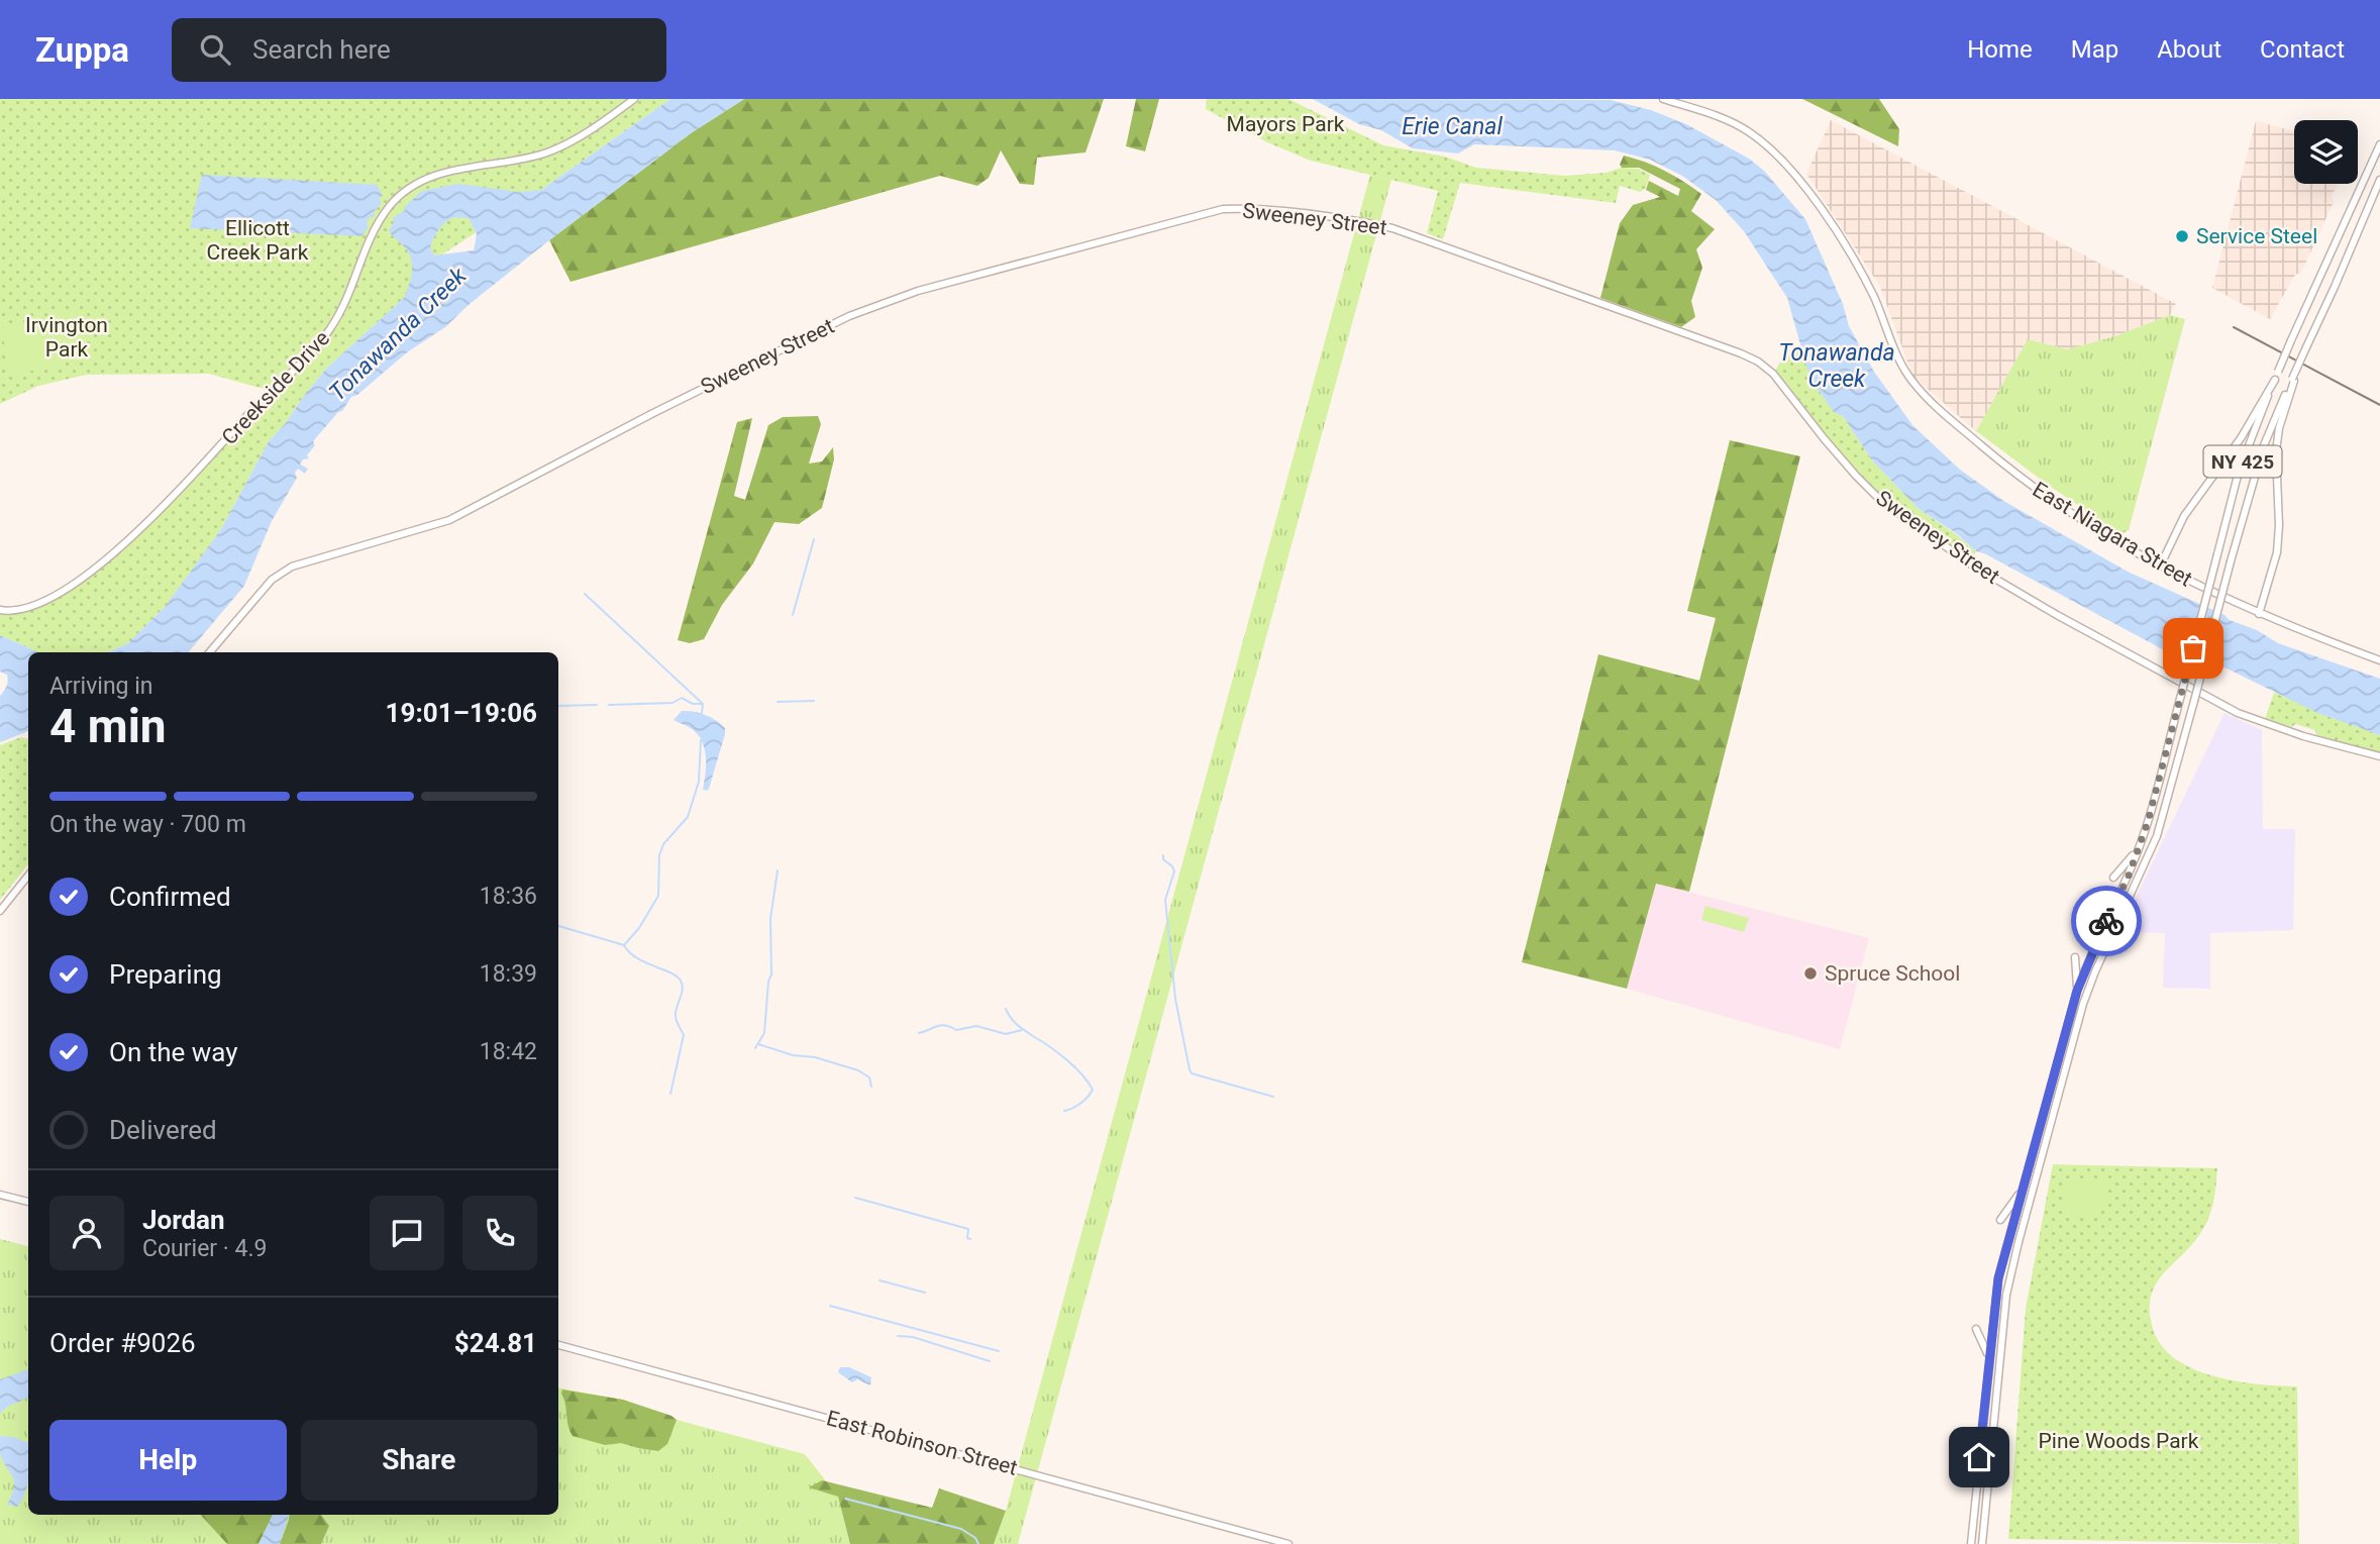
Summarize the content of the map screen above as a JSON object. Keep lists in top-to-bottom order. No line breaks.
{"streets":{"street":["Sweeney Street","Creekside Drive","NY 425","East Niagara Street","East Robinson Street"]},"water":["Erie Canal","Tonawanda Creek"],"parks":["Mayors Park","Ellicott Creek Park","Irvington Park","Pine Woods Park"],"places":["Service Steel","Spruce School"],"page":{"header":"Zuppa","search":"Search here","nav":["Home","Map","About","Contact"],"heading":["4 min","Arriving in","19:01–19:06"],"panel":["Jordan","Courier · 4.9","Order #9026","$24.81"],"bar":"On the way · 700 m","list":[["Confirmed","18:36"],["Preparing","18:39"],["On the way","18:42"],"Delivered"],"buttons":["Help","Share"]}}
